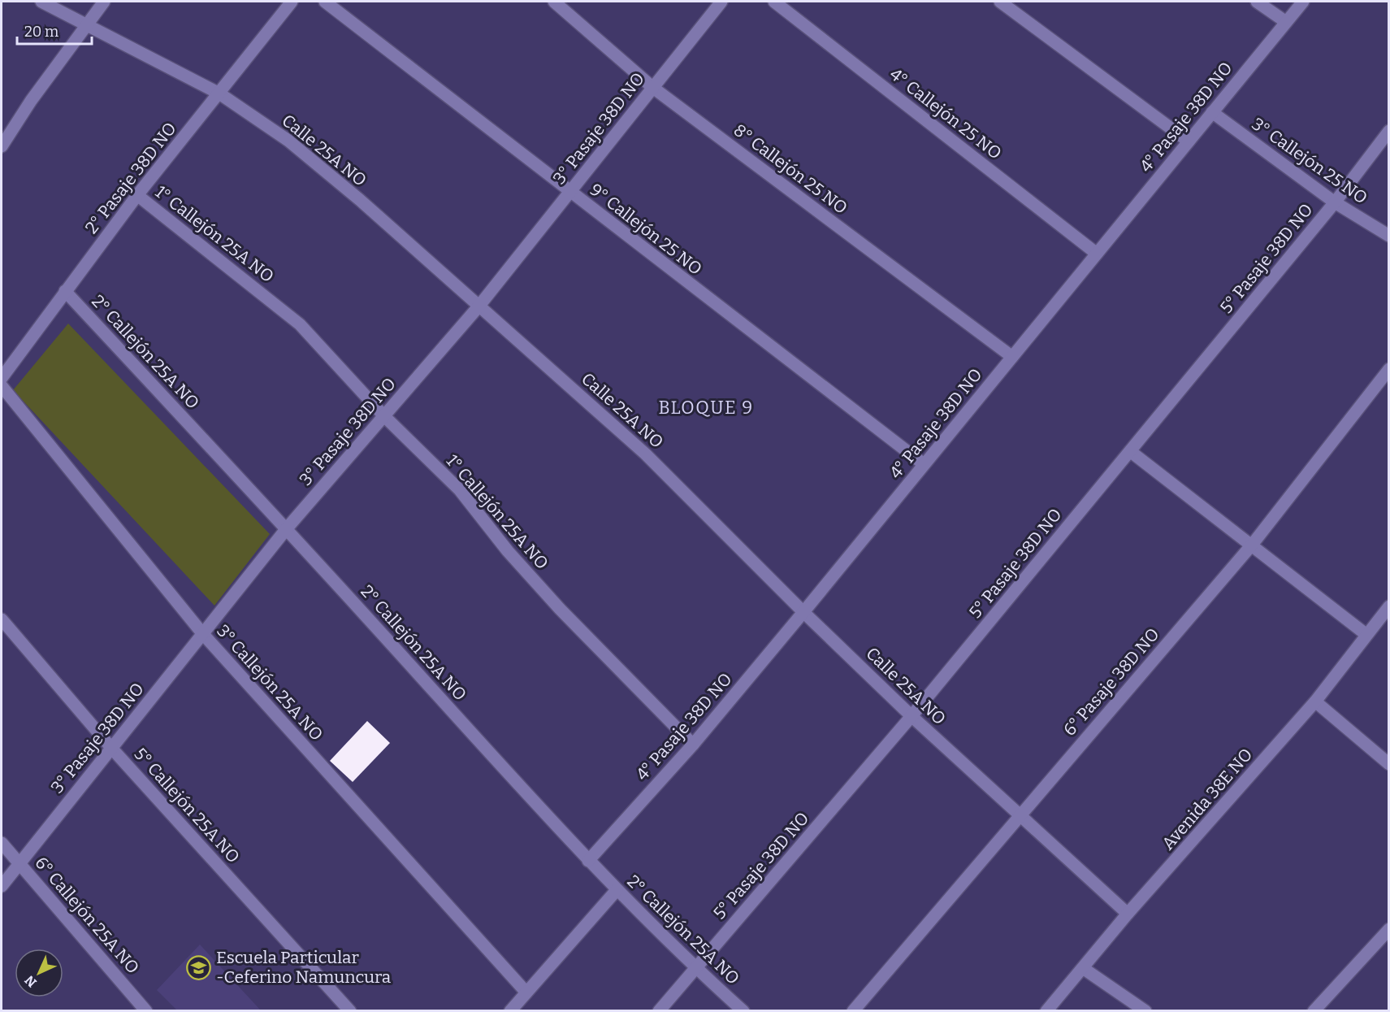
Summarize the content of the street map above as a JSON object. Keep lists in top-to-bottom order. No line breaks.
{"streets":{"street":["4° Callejón 25 NO","4° Pasaje 38D NO","3° Pasaje 38D NO","Calle 25A NO","3° Callejón 25 NO","8° Callejón 25 NO","2° Pasaje 38D NO","9° Callejón 25 NO","1° Callejón 25A NO","5° Pasaje 38D NO","2° Callejón 25A NO","6° Pasaje 38D NO","3° Callejón 25A NO","Avenida 38E NO","5° Callejón 25A NO","6° Callejón 25A NO"]},"crossings":[["4° Callejón 25 NO","4° Pasaje 38D NO"],["4° Pasaje 38D NO","Calle 25A NO"],["4° Pasaje 38D NO","3° Callejón 25 NO"],["4° Pasaje 38D NO","8° Callejón 25 NO"],["4° Pasaje 38D NO","9° Callejón 25 NO"],["4° Pasaje 38D NO","1° Callejón 25A NO"],["4° Pasaje 38D NO","2° Callejón 25A NO"],["3° Pasaje 38D NO","Calle 25A NO"],["3° Pasaje 38D NO","8° Callejón 25 NO"],["3° Pasaje 38D NO","9° Callejón 25 NO"],["3° Pasaje 38D NO","1° Callejón 25A NO"],["3° Pasaje 38D NO","2° Callejón 25A NO"],["3° Pasaje 38D NO","3° Callejón 25A NO"],["3° Pasaje 38D NO","5° Callejón 25A NO"],["3° Pasaje 38D NO","6° Callejón 25A NO"],["Calle 25A NO","2° Pasaje 38D NO"],["Calle 25A NO","5° Pasaje 38D NO"],["Calle 25A NO","6° Pasaje 38D NO"],["Calle 25A NO","Avenida 38E NO"],["3° Callejón 25 NO","5° Pasaje 38D NO"],["2° Pasaje 38D NO","1° Callejón 25A NO"],["2° Pasaje 38D NO","2° Callejón 25A NO"],["5° Pasaje 38D NO","2° Callejón 25A NO"]],"districts":["BLOQUE 9"],"places":{"school or university":["Escuela Particular -Ceferino Namuncura"]},"scale_bar":"20 m","north":"bottom left"}
